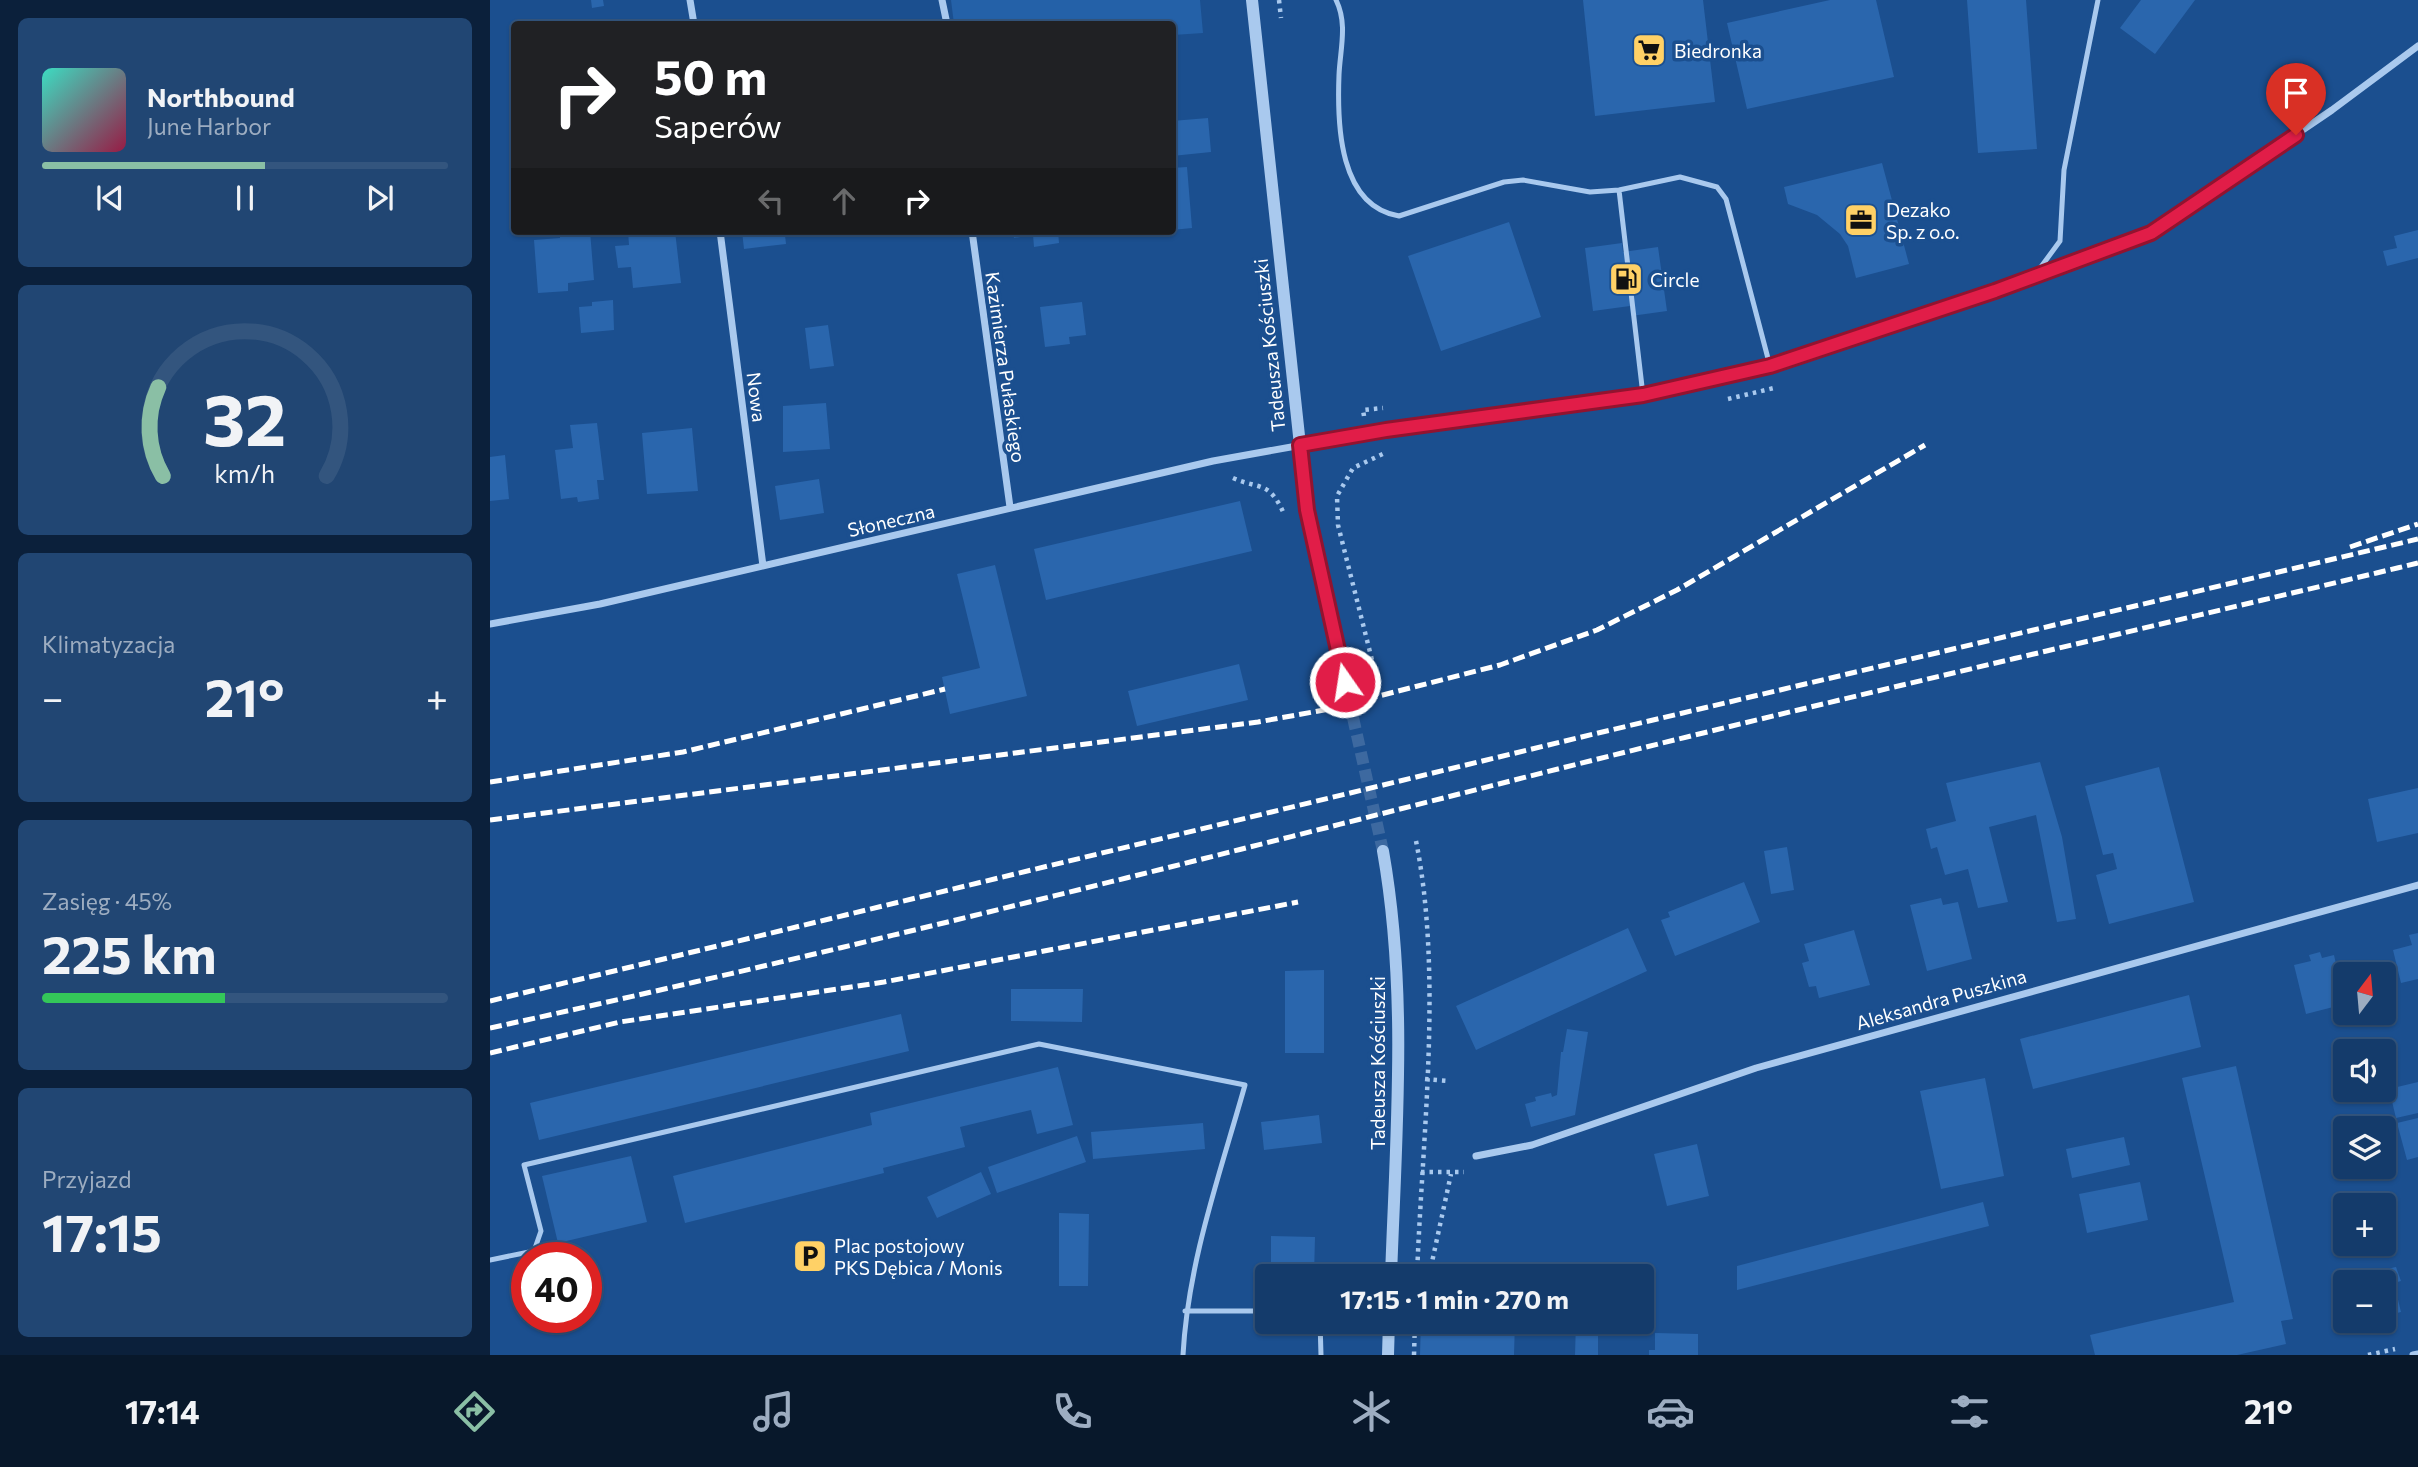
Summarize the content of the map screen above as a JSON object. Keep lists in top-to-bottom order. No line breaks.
{"streets":{"street":["Tadeusza Kościuszki","Kazimierza Pułaskiego","Nowa","Słoneczna","Aleksandra Puszkina"]},"crossings":[["Tadeusza Kościuszki","Słoneczna"],["Kazimierza Pułaskiego","Słoneczna"],["Nowa","Słoneczna"]],"places":{"supermarket":["Biedronka"],"office":["Dezako Sp. z o.o."],"fuel station":["Circle"],"parking":["Plac postojowy PKS Dębica / Monis"]},"north":"top","page":{"turn":["50 m","Saperów"],"song":["Northbound","June Harbor"],"tile":["Klimatyzacja",["Zasięg · 45%","225 km"],["Przyjazd","17:15"]],"heat":["−","21°","+"],"map_buttons":["+","−"],"limit":"40","trip":"17:15 · 1 min · 270 m","tabs":["17:14","21°"],"gauge":["32","km/h"]}}
